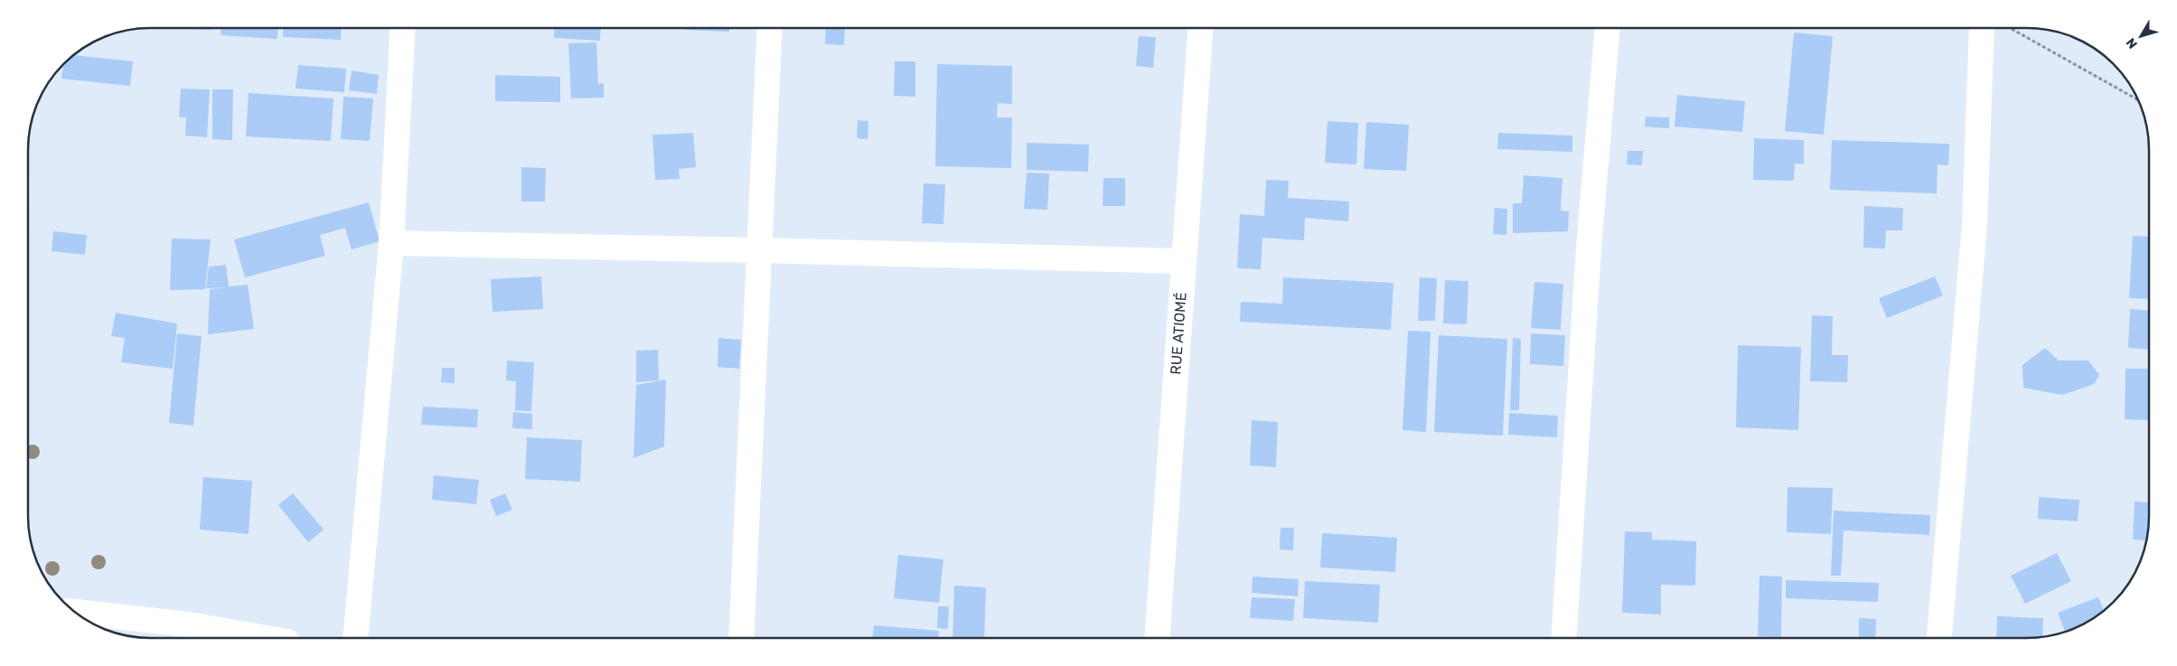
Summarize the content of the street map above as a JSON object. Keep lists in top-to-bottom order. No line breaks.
{"streets":{"street":["RUE ATIOMÉ"]},"north":"bottom left"}
